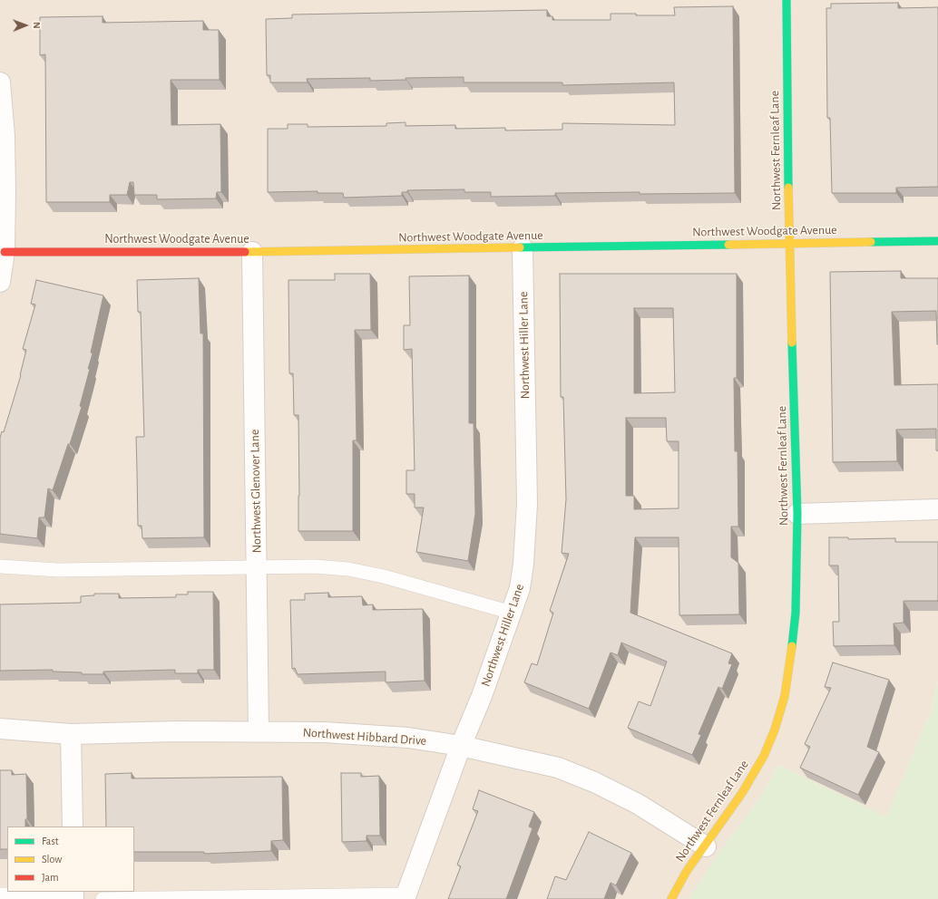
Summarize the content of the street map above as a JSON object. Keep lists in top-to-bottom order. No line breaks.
{"streets":{"street":["Northwest Fernleaf Lane","Northwest Woodgate Avenue","Northwest Hiller Lane","Northwest Glenover Lane","Northwest Hibbard Drive"]},"crossings":[["Northwest Fernleaf Lane","Northwest Woodgate Avenue"],["Northwest Fernleaf Lane","Northwest Hibbard Drive"],["Northwest Woodgate Avenue","Northwest Hiller Lane"],["Northwest Woodgate Avenue","Northwest Glenover Lane"],["Northwest Hiller Lane","Northwest Hibbard Drive"],["Northwest Glenover Lane","Northwest Hibbard Drive"]],"legend":["Fast","Slow","Jam"],"north":"right"}
